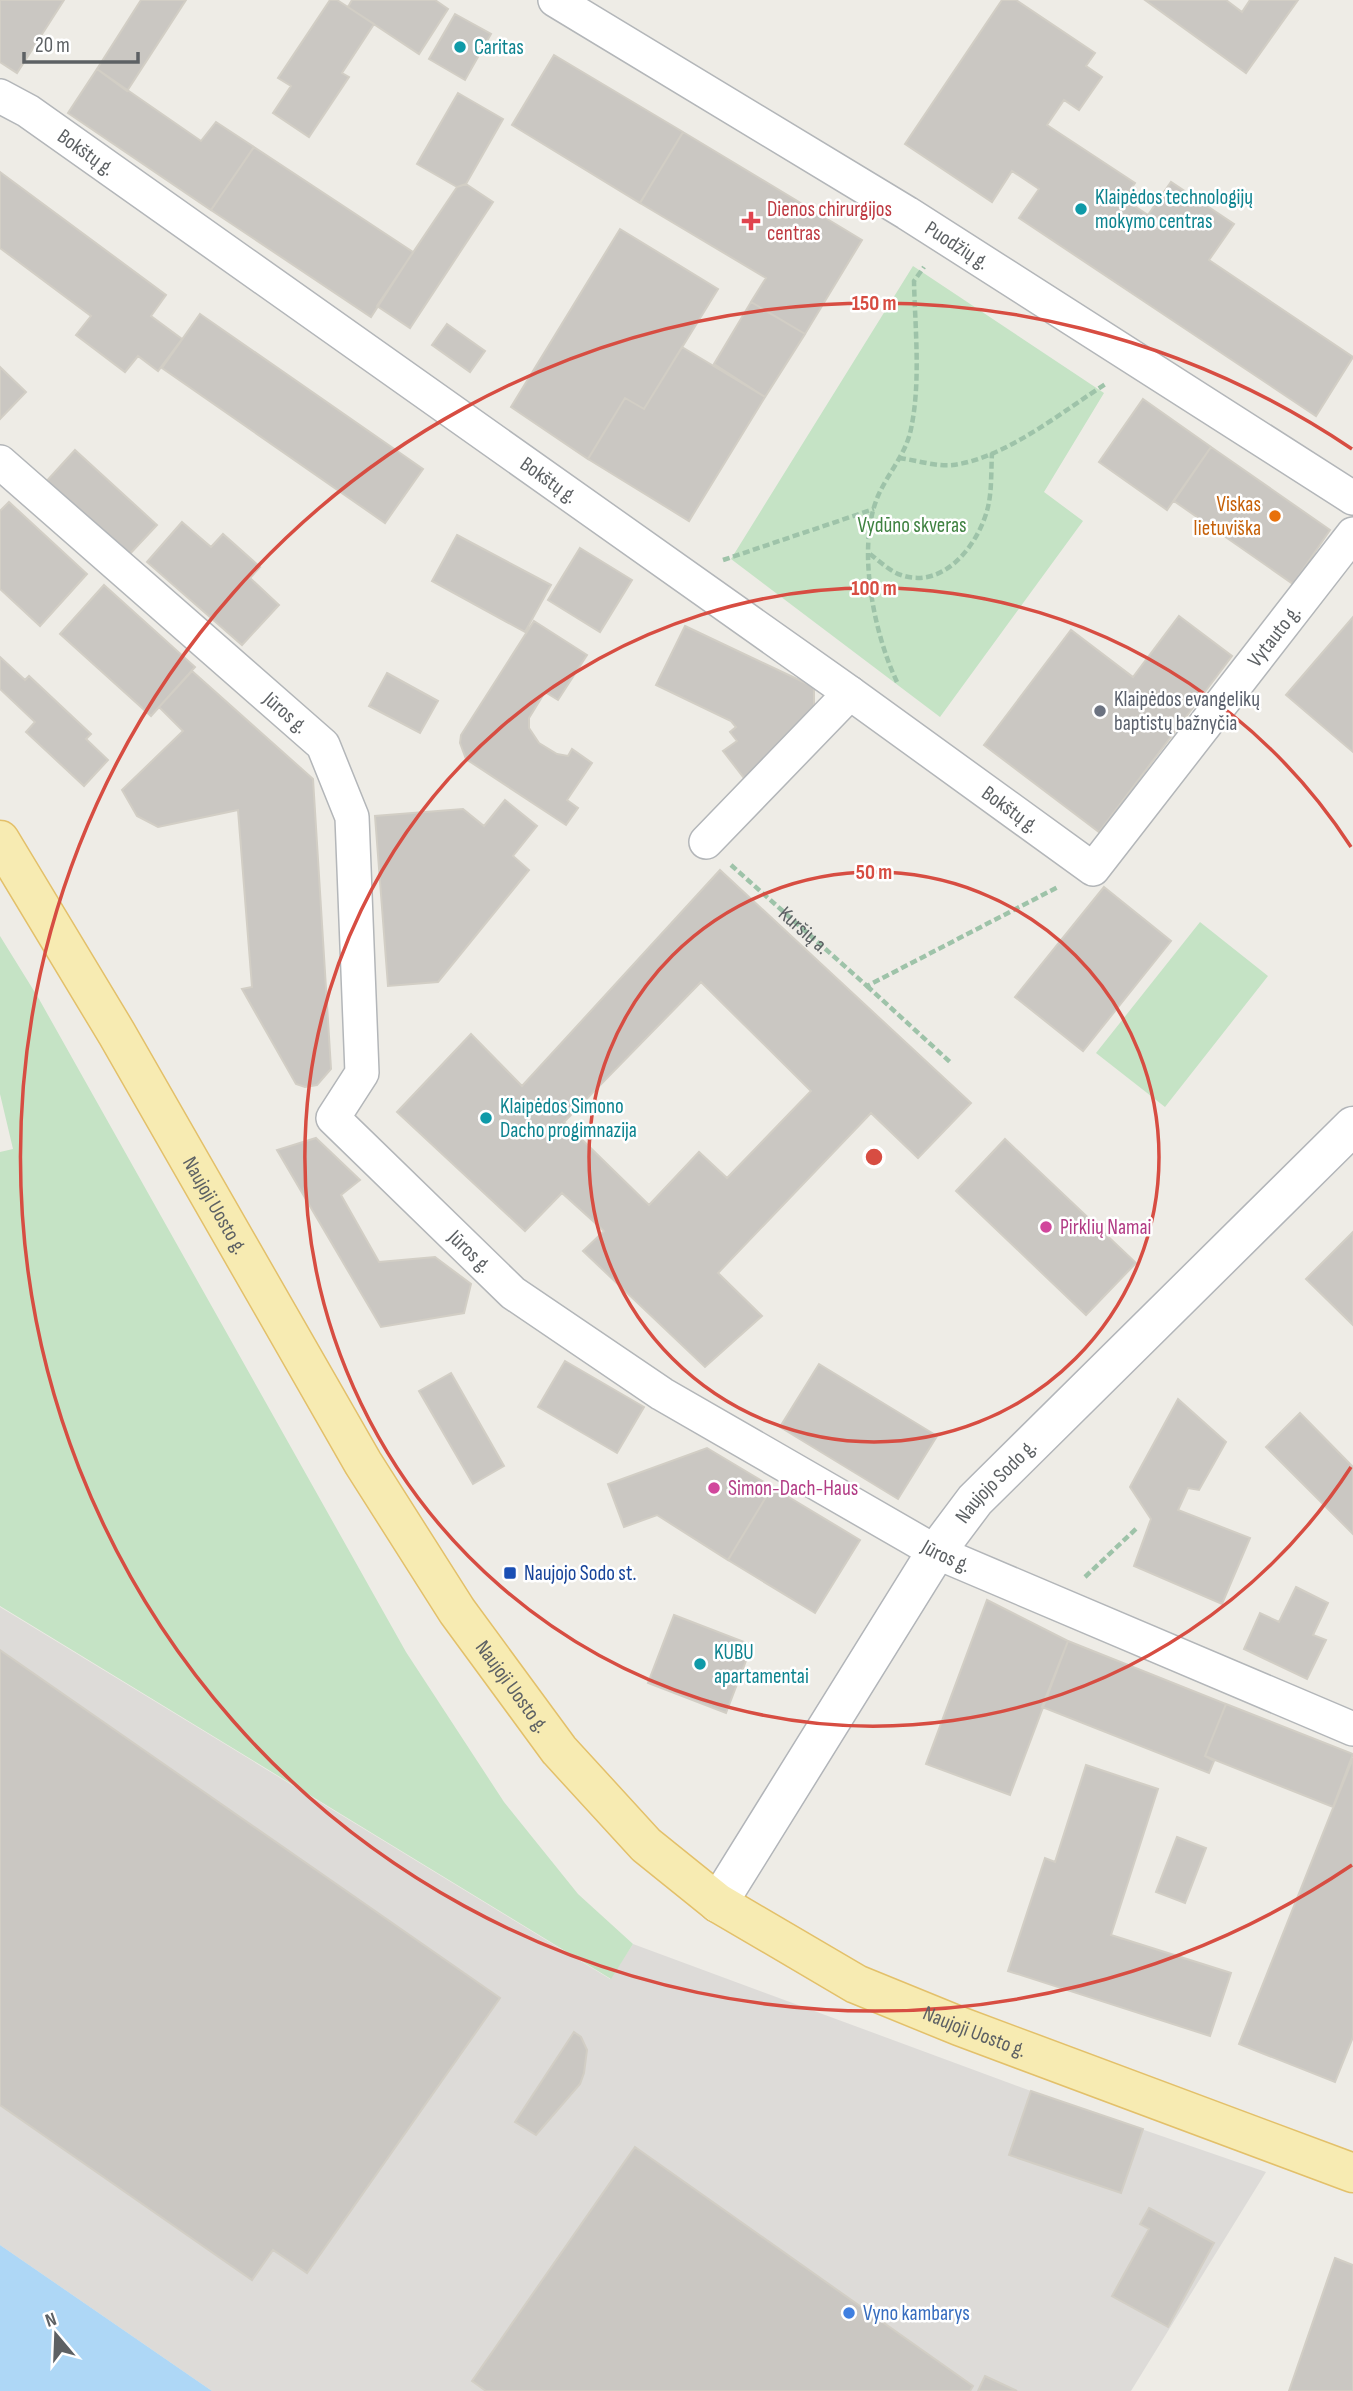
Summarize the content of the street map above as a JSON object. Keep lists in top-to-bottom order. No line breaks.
{"streets":{"main road":["Naujoji Uosto g.","Naujojo Sodo g."],"street":["Bokštų g.","Puodžių g.","Vytauto g.","Jūros g."],"path":["Kuršių a."]},"crossings":[["Bokštų g.","Vytauto g."],["Jūros g.","Naujojo Sodo g."],["Naujoji Uosto g.","Naujojo Sodo g."]],"parks":["Vydūno skveras"],"places":{"other":["Caritas","Klaipėdos technologijų mokymo centras","Viskas lietuviška","Klaipėdos evangelikų baptistų bažnyčia","Klaipėdos Simono Dacho progimnazija","Pirklių Namai","Simon-Dach-Haus","KUBU apartamentai","Vyno kambarys"],"health":["Dienos chirurgijos centras"],"transit":["Naujojo Sodo st."]},"scale_bar":"20 m","north":"top","rings":["150 m","100 m","50 m"]}
